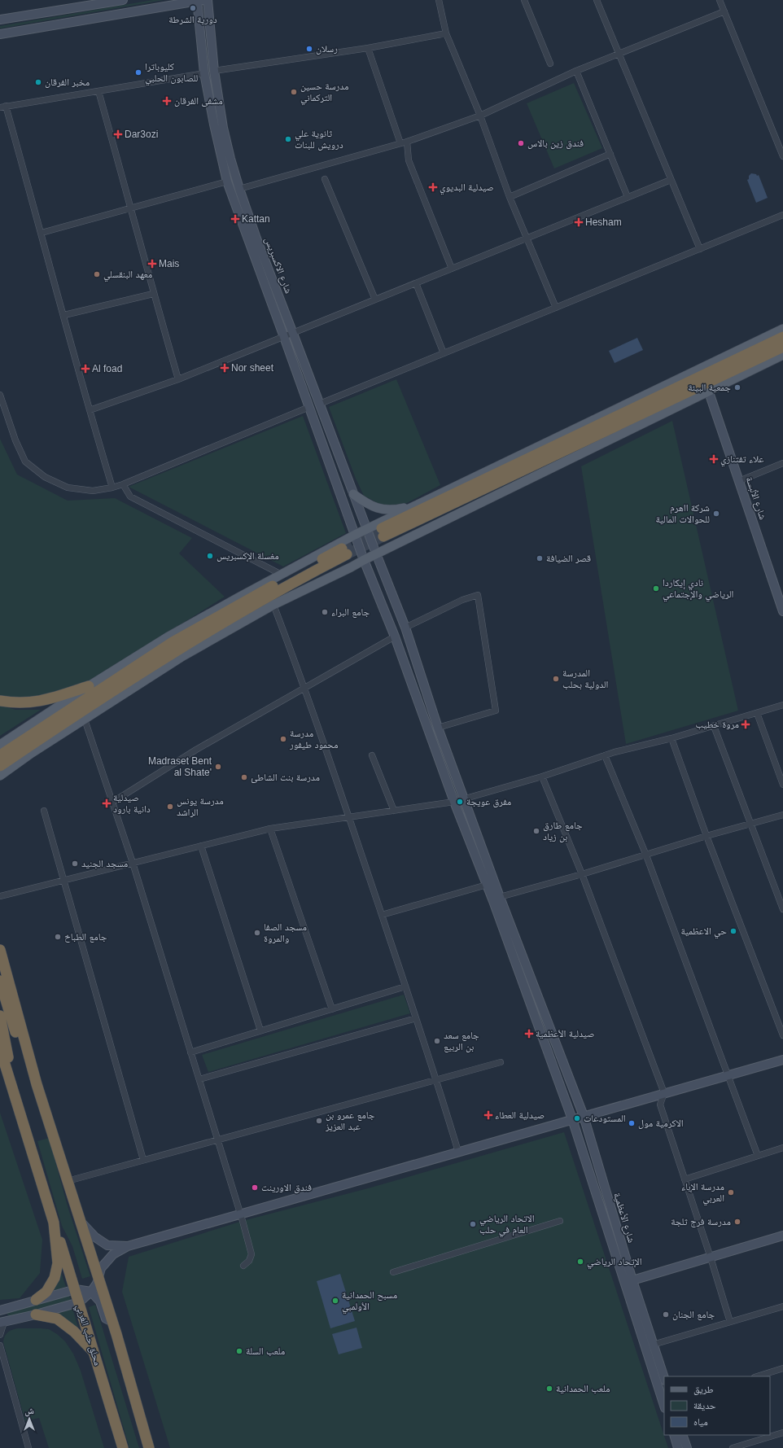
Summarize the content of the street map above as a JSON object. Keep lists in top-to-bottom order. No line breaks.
{"streets":{"highway":["محلق حلب الغربي"],"street":["شارع الاكسبريس","شارع الألبسة","شارع الأعظمية"]},"crossings":[["شارع الاكسبريس","شارع الأعظمية"]],"places":{"other":["دورية الشرطة","رسلان","كليوباترا للصابون الحلبي","مخبر الفرقان","مدرسة حسين التركماني","ثانوية علي درويش للبنات","فندق زين بالاس","معهد البنقسلي","جمعية البيئة","شركة ااهرم للحوالات المالية","مغسلة الإكسبريس","قصر الضيافة","نادي إيكاردا الرياضي والإجتماعي","جامع البراء","المدرسة الدولية بحلب","مدرسة محمود طيفور","Madraset Bent al Shate'","مدرسة بنت الشاطئ","مفرق عويجة","مدرسة يونس الراشد","جامع طارق بن زياد","مسجد الجنيد","حي الاعظمية","مسجد الصفا والمروة","جامع الطباخ","جامع سعد بن الربيع","المستودعات","جامع عمرو بن عبد العزيز","الاكرمية مول","فندق الاورينت","مدرسة الإباء العربي","مدرسة فرج ثلجة","الاتحاد الرياضي العام في حلب","الإتحاد الرياضي","مسبح الحمدانية الأولمبي","جامع الجنان","ملعب السلة","ملعب الحمدانية"],"health":["مشفى الفرقان","Dar3ozi","صيدلية البديوي","Kattan","Hesham","Mais","Nor sheet","Al foad","علاء تفتنازي","مروة خطيب","صيدلية دانية بارود","صيدلية الأعظمية","صيدلية العطاء"]},"legend":["طريق","حديقة","مياه"],"north":"top"}
